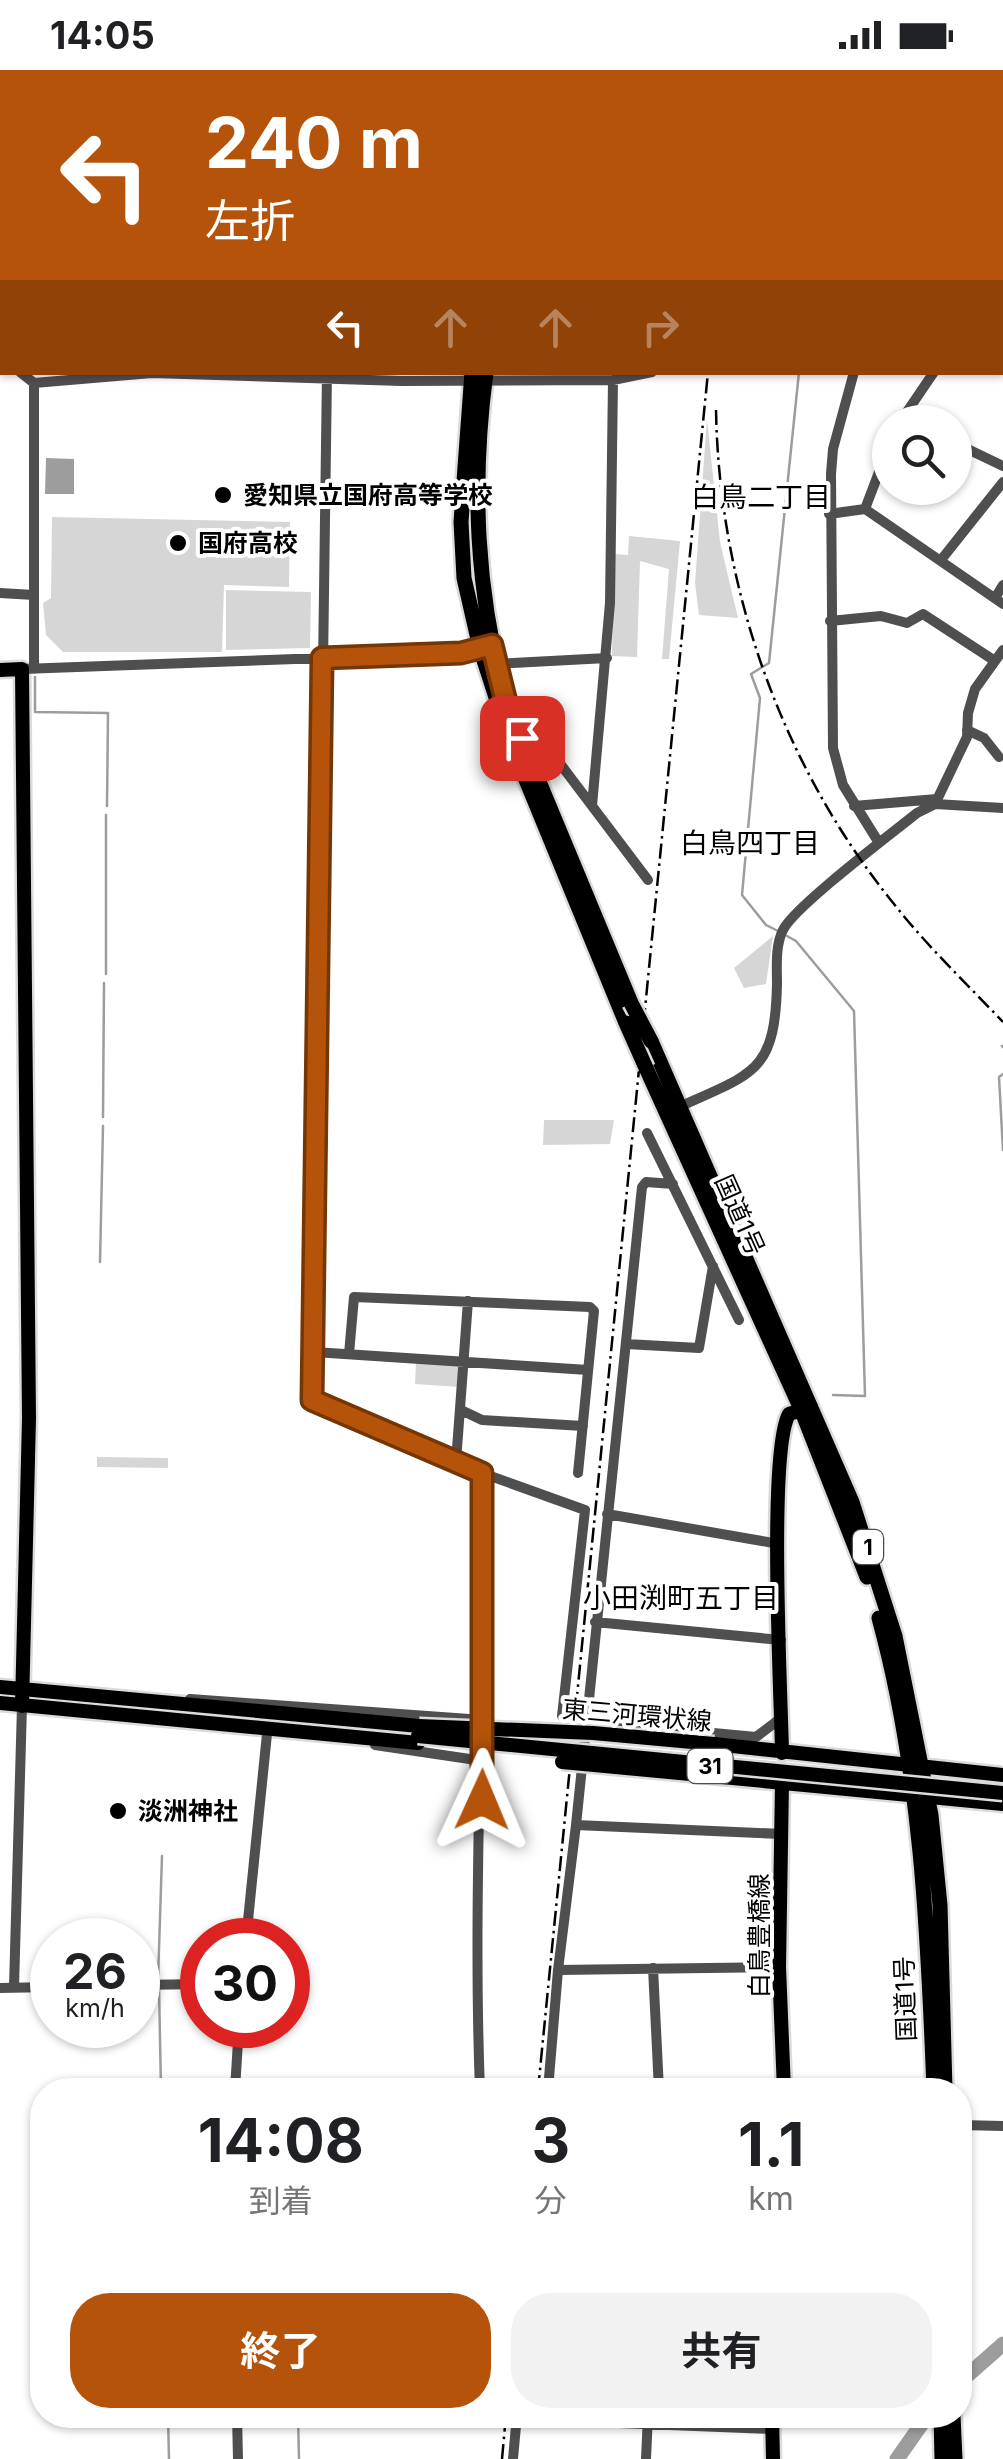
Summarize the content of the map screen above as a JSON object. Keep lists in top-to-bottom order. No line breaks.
{"streets":{"highway":["国道1号","1"],"main road":["東三河環状線","31","白鳥豊橋線"]},"crossings":[["国道1号","東三河環状線"],["東三河環状線","白鳥豊橋線"]],"districts":["白鳥二丁目","白鳥四丁目","小田渕町五丁目"],"places":["愛知県立国府高等学校","国府高校","淡洲神社"],"page":{"status":"14:05","turn":["240 m","左折"],"speed":"26 km/h","limit":"30","eta":["14:08","到着","3","分","1.1","km"],"buttons":["終了","共有"]}}
